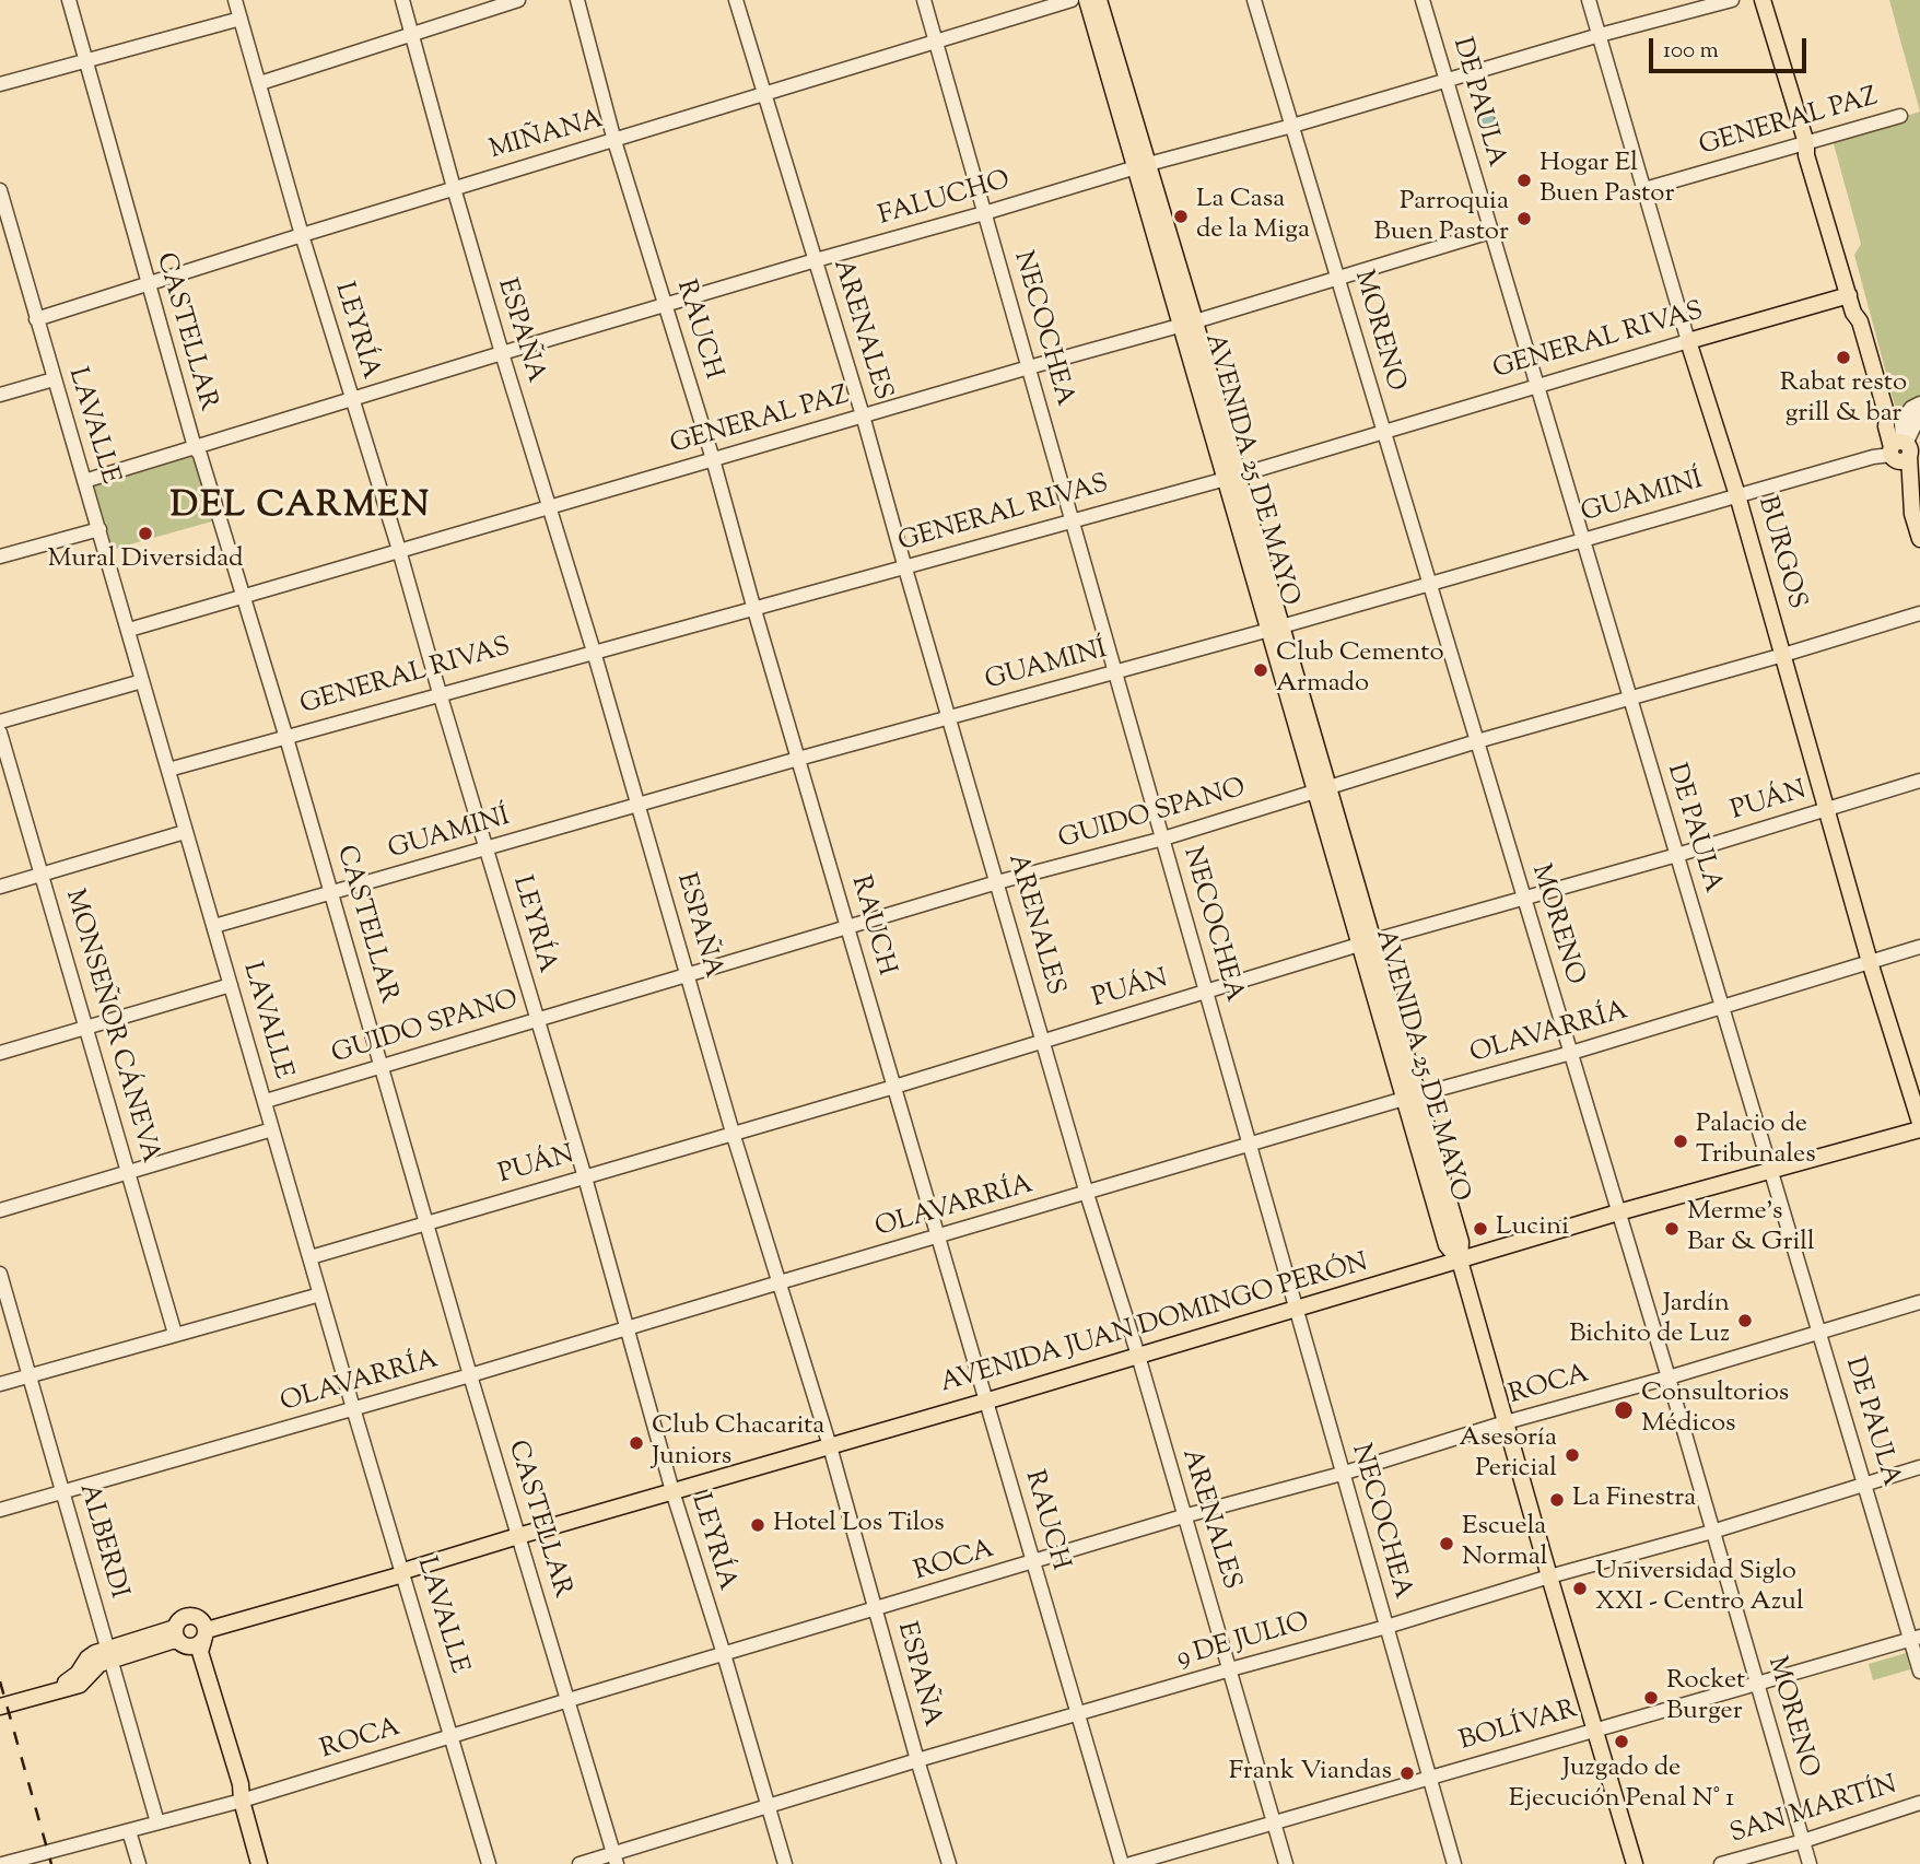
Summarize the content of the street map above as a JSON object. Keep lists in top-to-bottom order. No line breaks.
{"streets":{"main road":["GENERAL RIVAS","AVENIDA 25 DE MAYO","BURGOS","AVENIDA JUAN DOMINGO PERÓN"],"street":["DE PAULA","GENERAL PAZ","MIÑANA","FALUCHO","NECOCHEA","RAUCH","ARENALES","LEYRÍA","ESPAÑA","MORENO","CASTELLAR","LAVALLE","GUAMINÍ","PUÁN","GUIDO SPANO","MONSEÑOR CÁNEVA","OLAVARRÍA","ROCA","ALBERDI","9 DE JULIO","BOLÍVAR","SAN MARTÍN"]},"crossings":[["DE PAULA","GENERAL PAZ"],["DE PAULA","FALUCHO"],["DE PAULA","GENERAL RIVAS"],["DE PAULA","GUAMINÍ"],["DE PAULA","PUÁN"],["DE PAULA","GUIDO SPANO"],["DE PAULA","OLAVARRÍA"],["DE PAULA","AVENIDA JUAN DOMINGO PERÓN"],["DE PAULA","ROCA"],["DE PAULA","9 DE JULIO"],["DE PAULA","BOLÍVAR"],["GENERAL PAZ","NECOCHEA"],["GENERAL PAZ","RAUCH"],["GENERAL PAZ","ARENALES"],["GENERAL PAZ","LEYRÍA"],["GENERAL PAZ","ESPAÑA"],["GENERAL PAZ","MORENO"],["GENERAL PAZ","CASTELLAR"],["GENERAL PAZ","LAVALLE"],["GENERAL PAZ","AVENIDA 25 DE MAYO"],["GENERAL PAZ","BURGOS"],["MIÑANA","NECOCHEA"],["MIÑANA","RAUCH"],["MIÑANA","ARENALES"],["MIÑANA","LEYRÍA"],["MIÑANA","ESPAÑA"],["MIÑANA","CASTELLAR"],["MIÑANA","LAVALLE"],["FALUCHO","NECOCHEA"],["FALUCHO","RAUCH"],["FALUCHO","ARENALES"],["FALUCHO","LEYRÍA"],["FALUCHO","ESPAÑA"],["FALUCHO","MORENO"],["FALUCHO","CASTELLAR"],["FALUCHO","LAVALLE"],["FALUCHO","AVENIDA 25 DE MAYO"],["FALUCHO","BURGOS"],["NECOCHEA","GENERAL RIVAS"],["NECOCHEA","GUAMINÍ"],["NECOCHEA","PUÁN"],["NECOCHEA","GUIDO SPANO"],["NECOCHEA","OLAVARRÍA"],["NECOCHEA","AVENIDA JUAN DOMINGO PERÓN"],["NECOCHEA","ROCA"],["NECOCHEA","9 DE JULIO"],["NECOCHEA","BOLÍVAR"],["RAUCH","GENERAL RIVAS"],["RAUCH","GUAMINÍ"],["RAUCH","PUÁN"],["RAUCH","GUIDO SPANO"],["RAUCH","OLAVARRÍA"],["RAUCH","AVENIDA JUAN DOMINGO PERÓN"],["RAUCH","ROCA"],["RAUCH","9 DE JULIO"],["ARENALES","GENERAL RIVAS"],["ARENALES","GUAMINÍ"],["ARENALES","PUÁN"],["ARENALES","GUIDO SPANO"],["ARENALES","OLAVARRÍA"],["ARENALES","AVENIDA JUAN DOMINGO PERÓN"],["ARENALES","ROCA"],["ARENALES","9 DE JULIO"],["ARENALES","BOLÍVAR"],["LEYRÍA","GENERAL RIVAS"],["LEYRÍA","GUAMINÍ"],["LEYRÍA","PUÁN"],["LEYRÍA","GUIDO SPANO"],["LEYRÍA","OLAVARRÍA"],["LEYRÍA","AVENIDA JUAN DOMINGO PERÓN"],["LEYRÍA","ROCA"],["LEYRÍA","9 DE JULIO"],["ESPAÑA","GENERAL RIVAS"],["ESPAÑA","GUAMINÍ"],["ESPAÑA","PUÁN"],["ESPAÑA","GUIDO SPANO"],["ESPAÑA","OLAVARRÍA"],["ESPAÑA","AVENIDA JUAN DOMINGO PERÓN"],["ESPAÑA","ROCA"],["ESPAÑA","9 DE JULIO"],["MORENO","GENERAL RIVAS"],["MORENO","GUAMINÍ"],["MORENO","PUÁN"],["MORENO","GUIDO SPANO"],["MORENO","OLAVARRÍA"],["MORENO","AVENIDA JUAN DOMINGO PERÓN"],["MORENO","ROCA"],["MORENO","9 DE JULIO"],["MORENO","BOLÍVAR"],["MORENO","SAN MARTÍN"],["CASTELLAR","GENERAL RIVAS"],["CASTELLAR","GUAMINÍ"],["CASTELLAR","PUÁN"],["CASTELLAR","GUIDO SPANO"],["CASTELLAR","OLAVARRÍA"],["CASTELLAR","AVENIDA JUAN DOMINGO PERÓN"],["CASTELLAR","ROCA"],["CASTELLAR","9 DE JULIO"],["GENERAL RIVAS","LAVALLE"],["GENERAL RIVAS","AVENIDA 25 DE MAYO"],["GENERAL RIVAS","BURGOS"],["LAVALLE","GUAMINÍ"],["LAVALLE","PUÁN"],["LAVALLE","GUIDO SPANO"],["LAVALLE","OLAVARRÍA"],["LAVALLE","AVENIDA JUAN DOMINGO PERÓN"],["LAVALLE","ROCA"],["AVENIDA 25 DE MAYO","GUAMINÍ"],["AVENIDA 25 DE MAYO","PUÁN"],["AVENIDA 25 DE MAYO","GUIDO SPANO"],["AVENIDA 25 DE MAYO","OLAVARRÍA"],["AVENIDA 25 DE MAYO","AVENIDA JUAN DOMINGO PERÓN"],["AVENIDA 25 DE MAYO","ROCA"],["AVENIDA 25 DE MAYO","9 DE JULIO"],["AVENIDA 25 DE MAYO","BOLÍVAR"],["GUAMINÍ","BURGOS"],["BURGOS","PUÁN"],["BURGOS","GUIDO SPANO"],["BURGOS","OLAVARRÍA"],["OLAVARRÍA","ALBERDI"],["AVENIDA JUAN DOMINGO PERÓN","ALBERDI"],["ROCA","ALBERDI"]],"districts":["DEL CARMEN"],"places":["Hogar El Buen Pastor","La Casa de la Miga","Parroquia Buen Pastor","Rabat resto grill & bar","Mural Diversidad","Club Cemento Armado","Palacio de Tribunales","Lucini","Merme's Bar & Grill","Jardín Bichito de Luz","Consultorios Médicos","Club Chacarita Juniors","Asesoría Pericial","La Finestra","Hotel Los Tilos","Escuela Normal","Universidad Siglo XXI - Centro Azul","Rocket Burger","Juzgado de Ejecución Penal N° 1","Frank Viandas"],"scale_bar":"100 m"}
